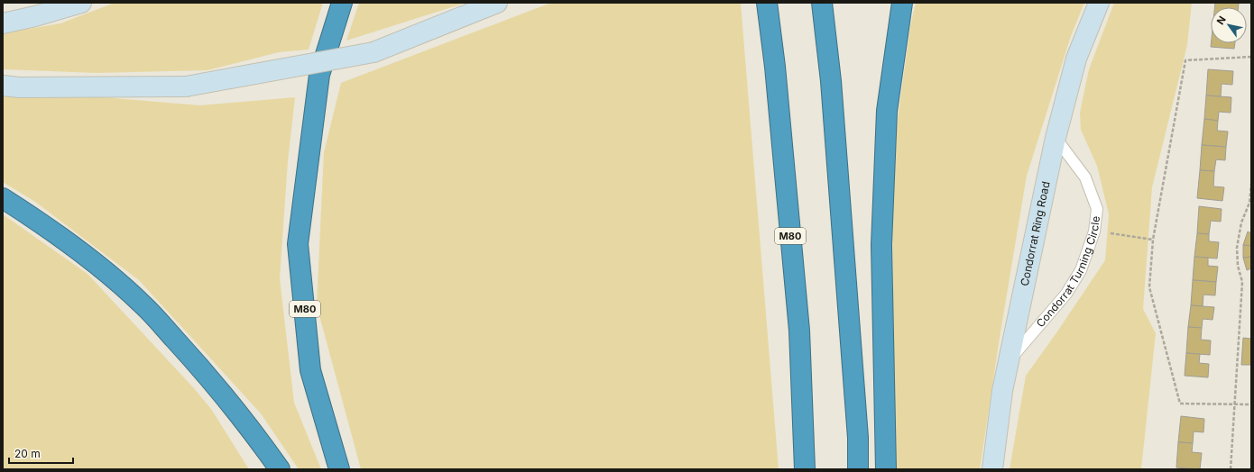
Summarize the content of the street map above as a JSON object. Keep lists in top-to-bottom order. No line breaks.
{"streets":{"highway":["M80"],"main road":["Condorrat Ring Road"],"lane":["Condorrat Turning Circle"]},"crossings":[["Condorrat Ring Road","Condorrat Turning Circle"]],"scale_bar":"20 m","north":"top left"}
